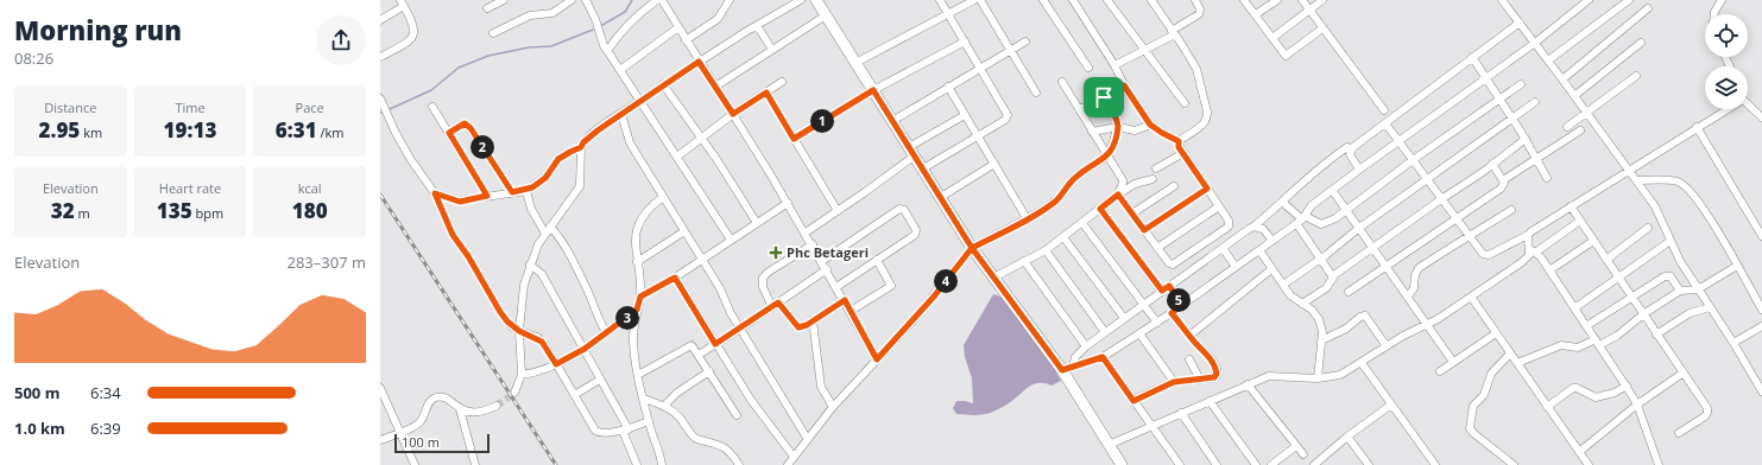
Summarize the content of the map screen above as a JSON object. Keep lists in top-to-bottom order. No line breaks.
{"places":{"health":["Phc Betageri"]},"scale_bar":"100 m","page":{"heading":["Morning run","08:26"],"stats":[["Distance","2.95 km"],["Time","19:13"],["Pace","6:31 /km"],["Elevation","32 m"],["Heart rate","135 bpm"],["kcal","180"]],"pins":["1","2","4","5","3"],"chart":["Elevation","283–307 m"],"list":[{"name":"500 m","note":"6:34"},{"name":"1.0 km","note":"6:39"}],"scale":"100 m"}}
